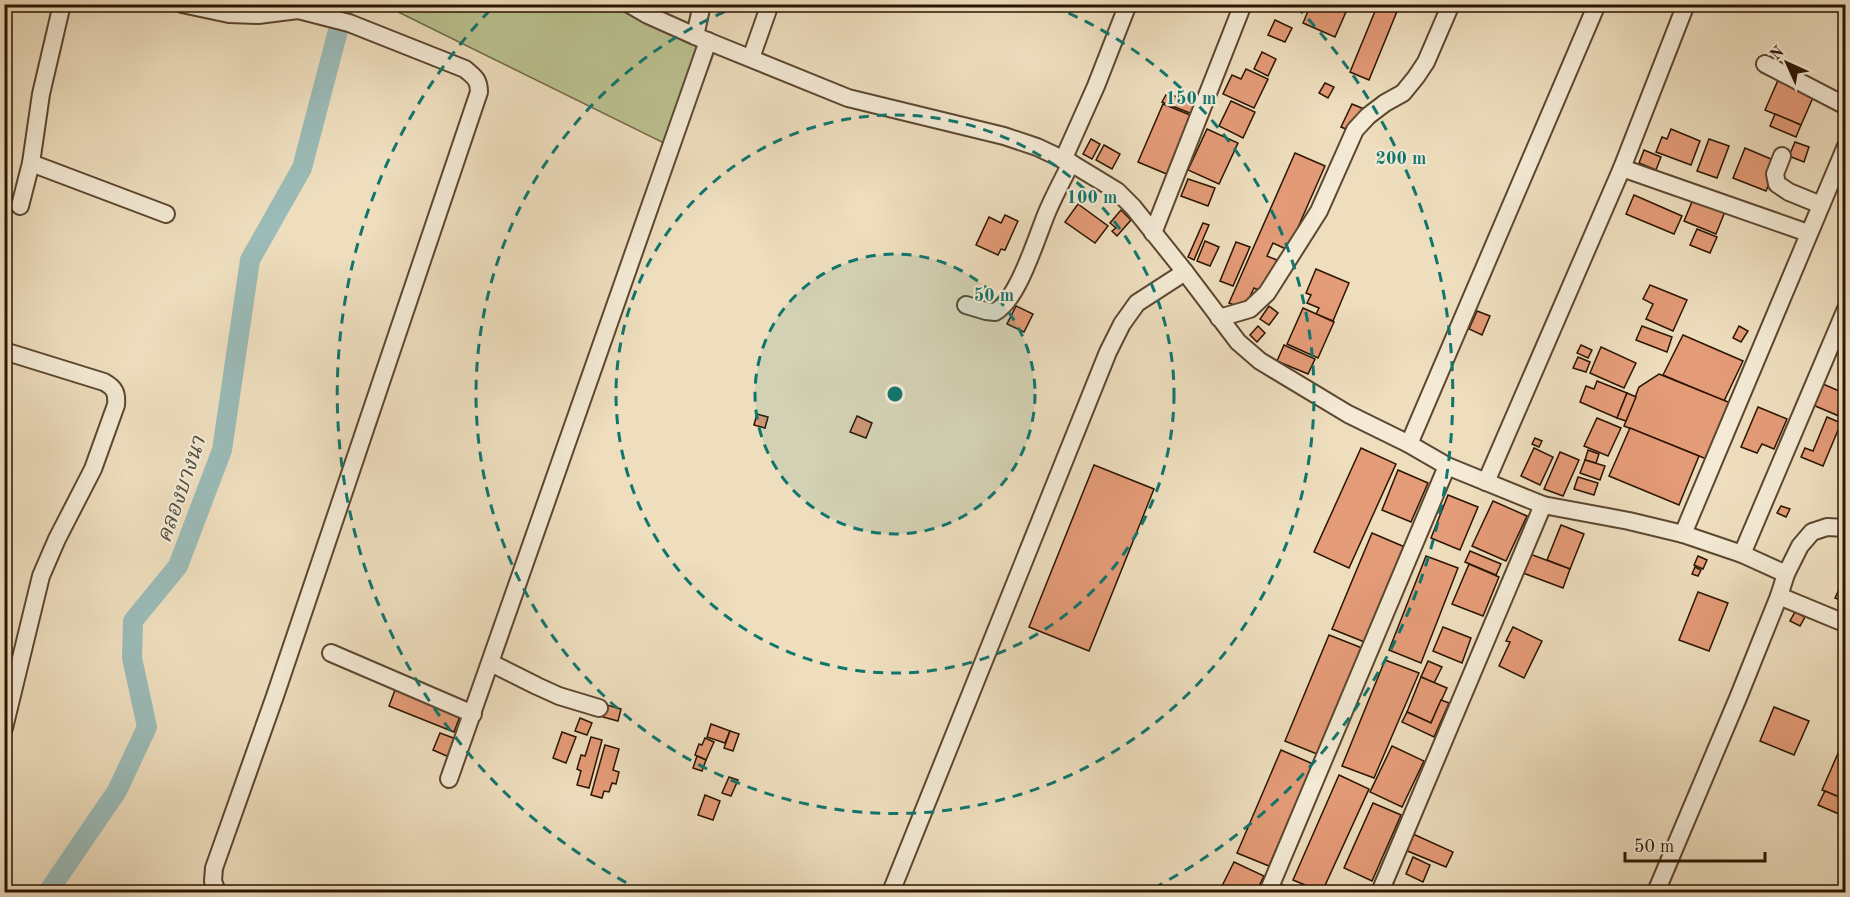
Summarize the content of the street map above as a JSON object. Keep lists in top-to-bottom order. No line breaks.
{"water":["คลองบางนา"],"scale_bar":"50 m","north":"top left","rings":["150 m","200 m","100 m","50 m"]}
